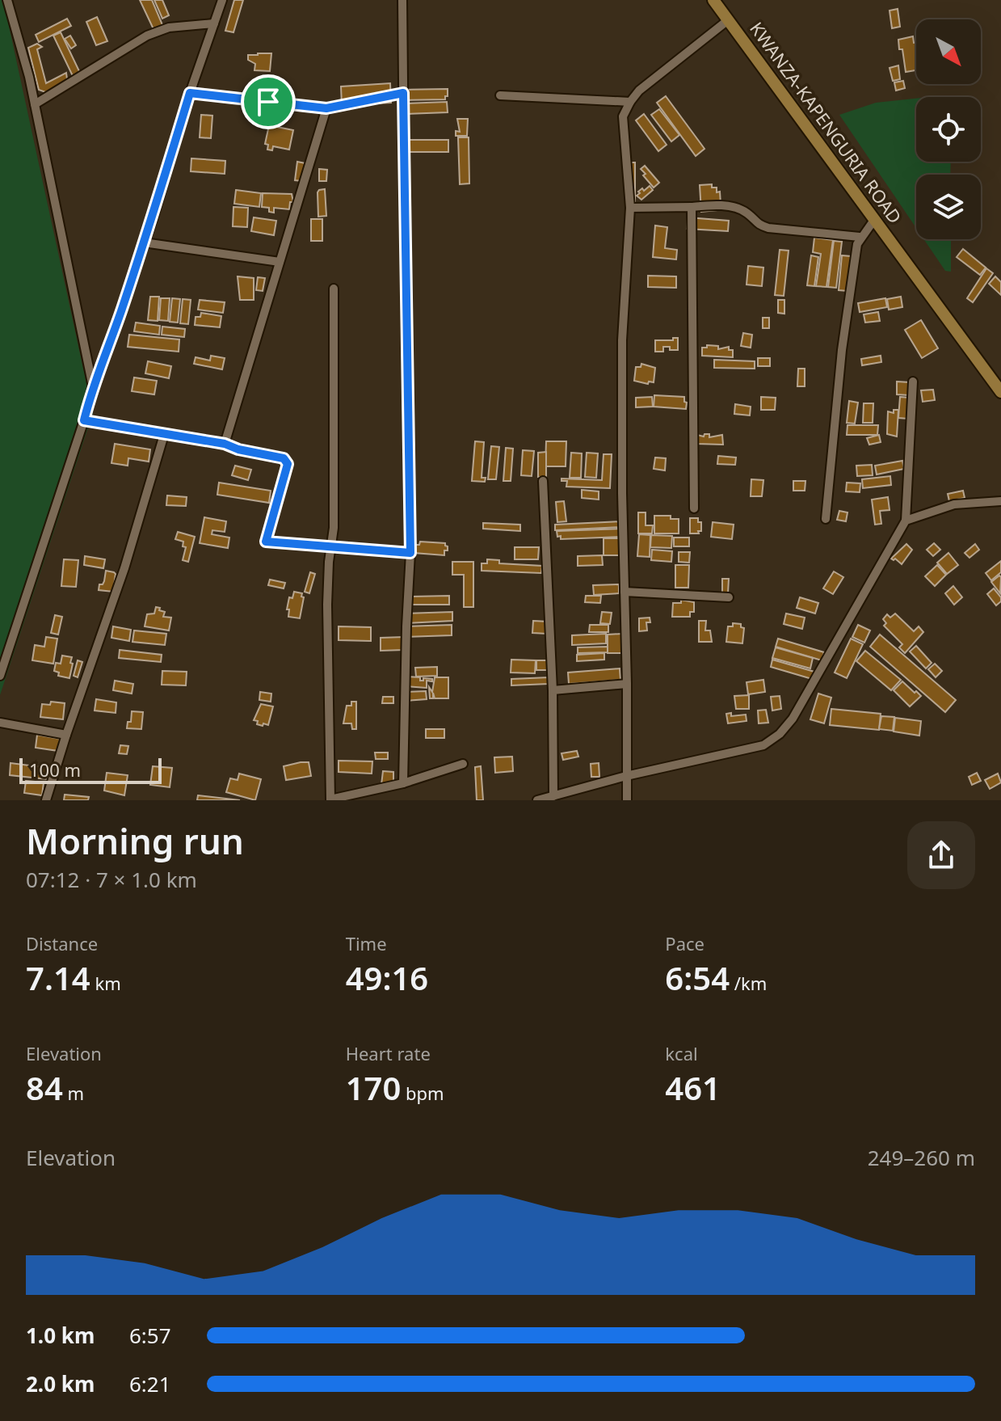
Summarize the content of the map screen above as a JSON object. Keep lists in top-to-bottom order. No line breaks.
{"streets":{"street":["KWANZA-KAPENGURIA ROAD"]},"scale_bar":"100 m","north":"bottom right","page":{"scale":"100 m","heading":["Morning run","07:12 · 7 × 1.0 km"],"stats":[["Distance","7.14 km"],["Time","49:16"],["Pace","6:54 /km"],["Elevation","84 m"],["Heart rate","170 bpm"],["kcal","461"]],"chart":["Elevation","249–260 m"],"list":[{"name":"1.0 km","note":"6:57"},{"name":"2.0 km","note":"6:21"}]}}
